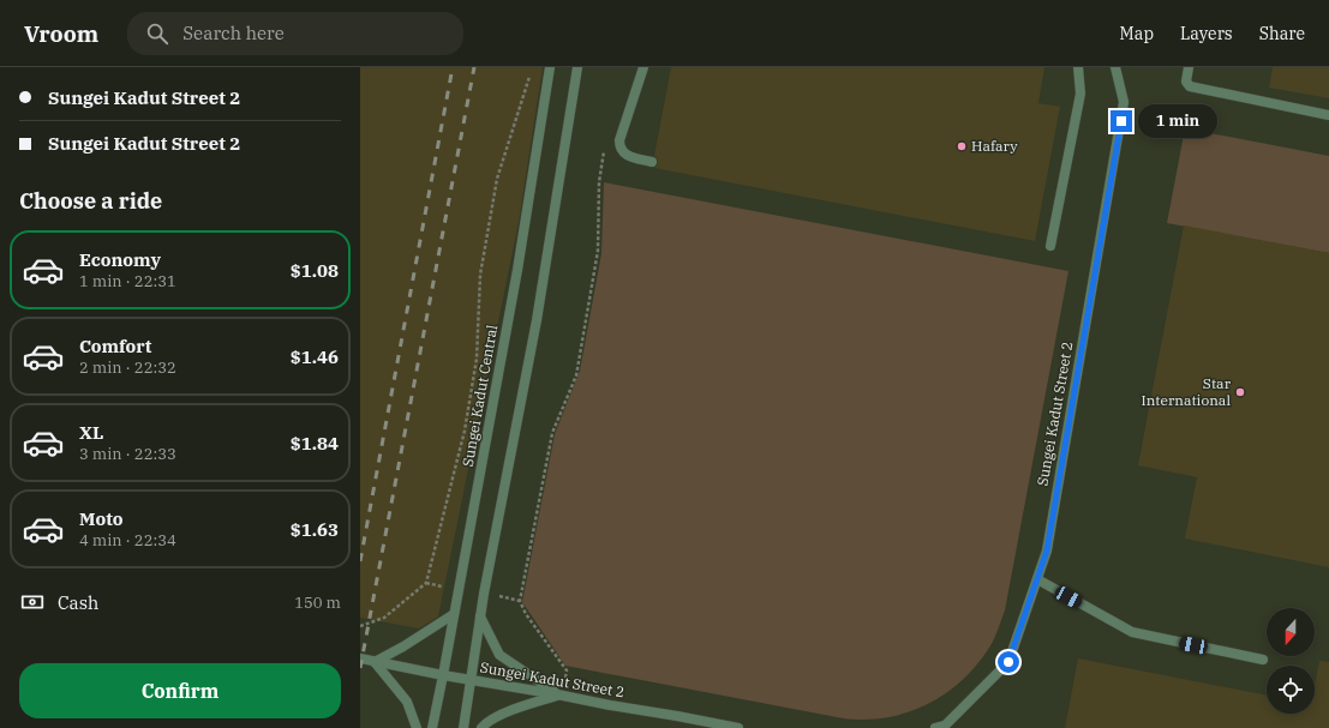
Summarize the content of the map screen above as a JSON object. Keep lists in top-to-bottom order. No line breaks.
{"streets":{"street":["Sungei Kadut Central","Sungei Kadut Street 2"]},"crossings":[["Sungei Kadut Central","Sungei Kadut Street 2"]],"places":["Hafary","Star International"],"north":"bottom","page":{"header":"Vroom","search":"Search here","nav":["Map","Layers","Share"],"banner":["Sungei Kadut Street 2","Sungei Kadut Street 2"],"bubble":"1 min","heading":"Choose a ride","list":[{"name":"Economy","note":"1 min · 22:31","value":"$1.08"},{"name":"Comfort","note":"2 min · 22:32","value":"$1.46"},{"name":"XL","note":"3 min · 22:33","value":"$1.84"},{"name":"Moto","note":"4 min · 22:34","value":"$1.63"}],"pay":["Cash","150 m"],"buttons":"Confirm"}}
